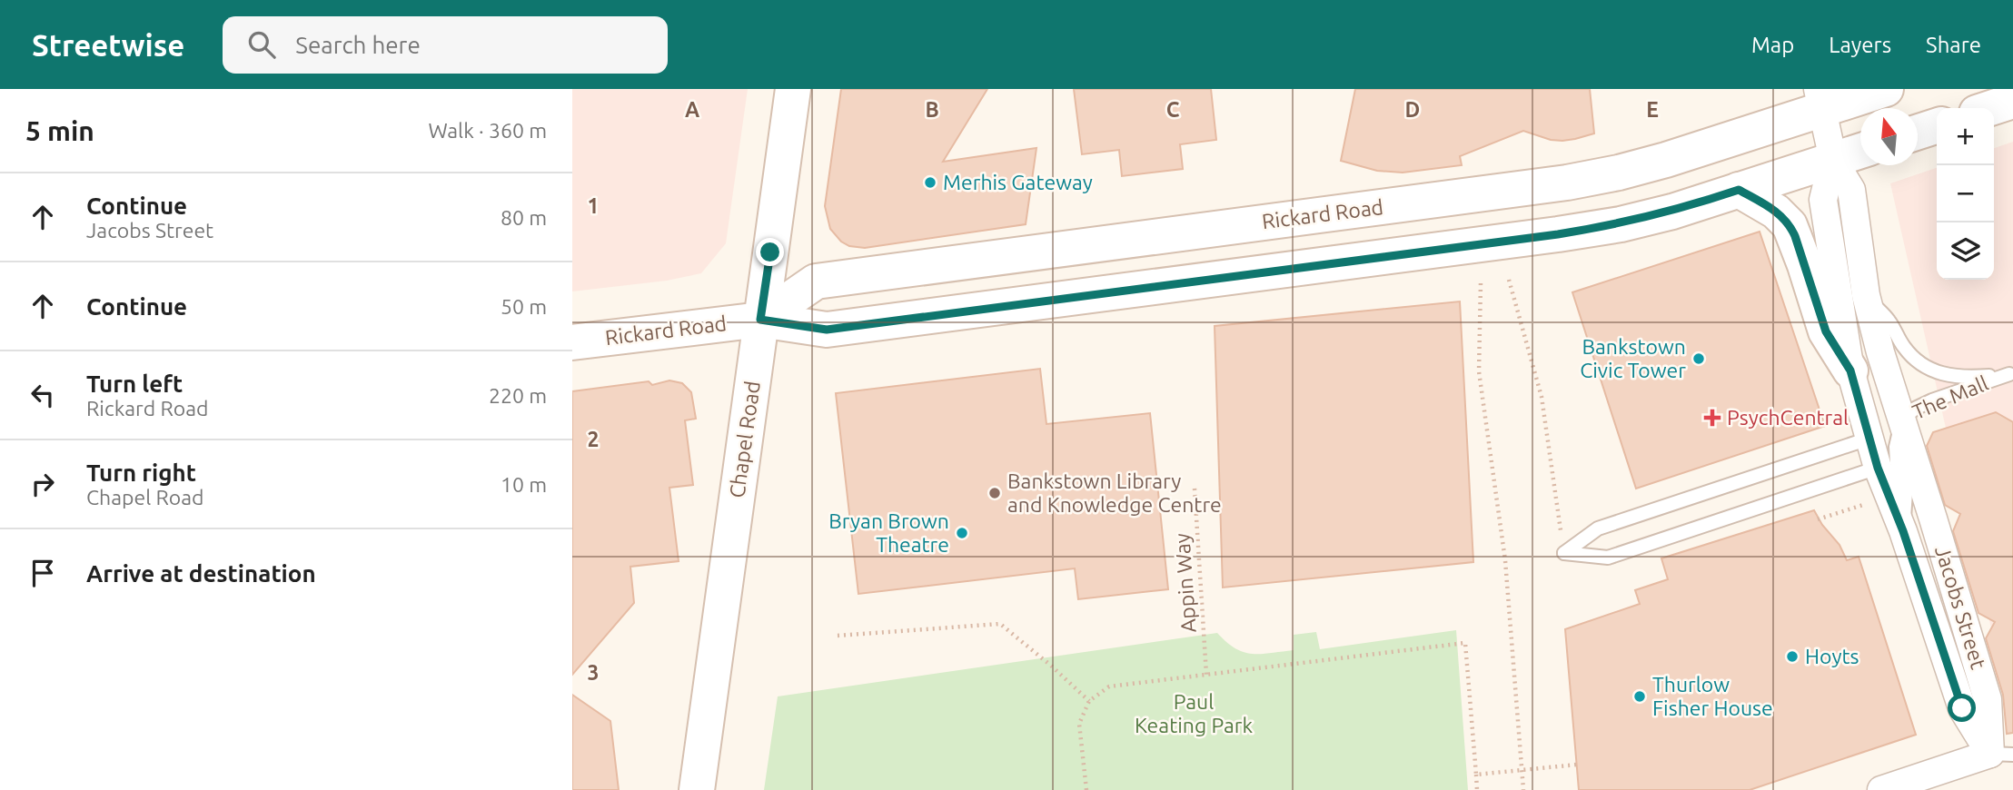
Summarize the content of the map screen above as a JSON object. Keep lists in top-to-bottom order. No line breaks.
{"streets":{"main road":["Rickard Road","Chapel Road"],"street":["Jacobs Street"],"lane":["The Mall"],"path":["Appin Way"]},"crossings":[["Rickard Road","Chapel Road"],["Rickard Road","Jacobs Street"],["The Mall","Jacobs Street"]],"parks":["Paul Keating Park"],"places":{"other":["Merhis Gateway","Bankstown Civic Tower","Bankstown Library and Knowledge Centre","Bryan Brown Theatre","Hoyts","Thurlow Fisher House"],"health":["PsychCentral"]},"north":"top","page":{"header":"Streetwise","search":"Search here","nav":["Map","Layers","Share"],"heading":["5 min","Walk · 360 m"],"map_buttons":["+","−"],"list":[["Continue","Jacobs Street","80 m"],["Continue","50 m"],["Turn left","Rickard Road","220 m"],["Turn right","Chapel Road","10 m"],"Arrive at destination"]},"grid":{"columns":["A","B","C","D","E"],"rows":["1","2","3"]}}
